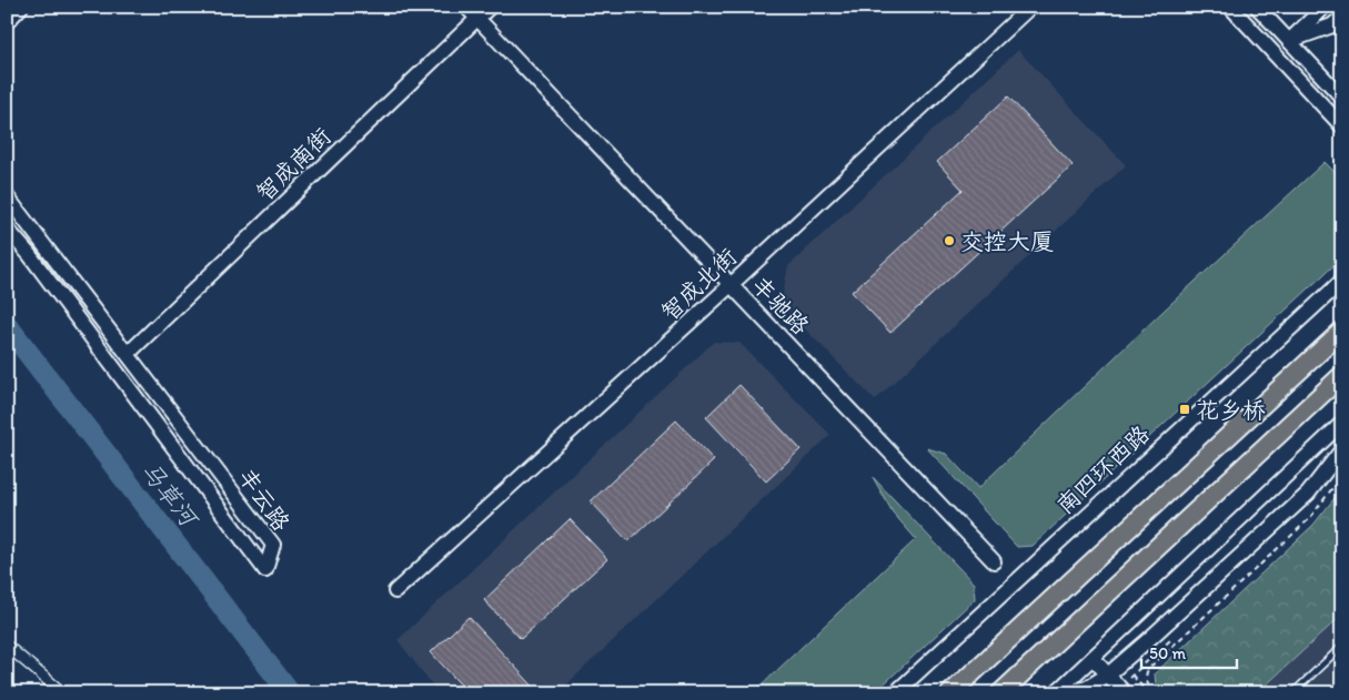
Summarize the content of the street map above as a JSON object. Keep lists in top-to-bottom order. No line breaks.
{"streets":{"street":["智成南街","智成北街","丰驰路","南四环西路","丰云路"]},"crossings":[["智成南街","丰驰路"],["智成南街","丰云路"],["智成北街","丰驰路"]],"water":["马草河"],"places":{"other":["交控大厦"],"transit":["花乡桥"]},"scale_bar":"50 m"}
